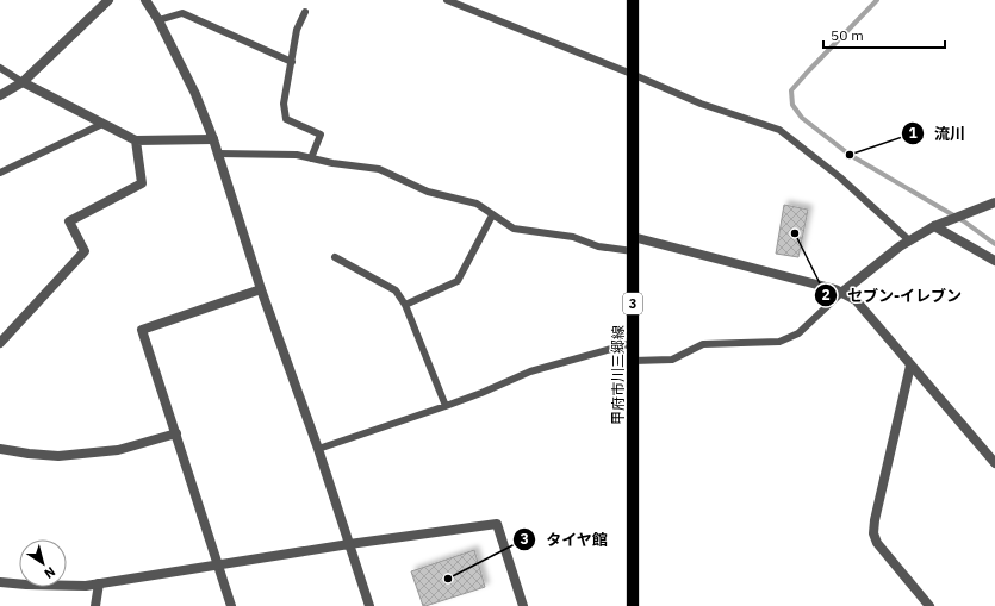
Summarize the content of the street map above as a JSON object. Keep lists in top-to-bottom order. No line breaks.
{"streets":{"main road":["3","甲府市川三郷線"]},"places":["流川","セブン-イレブン","タイヤ館"],"scale_bar":"50 m","north":"bottom right"}
